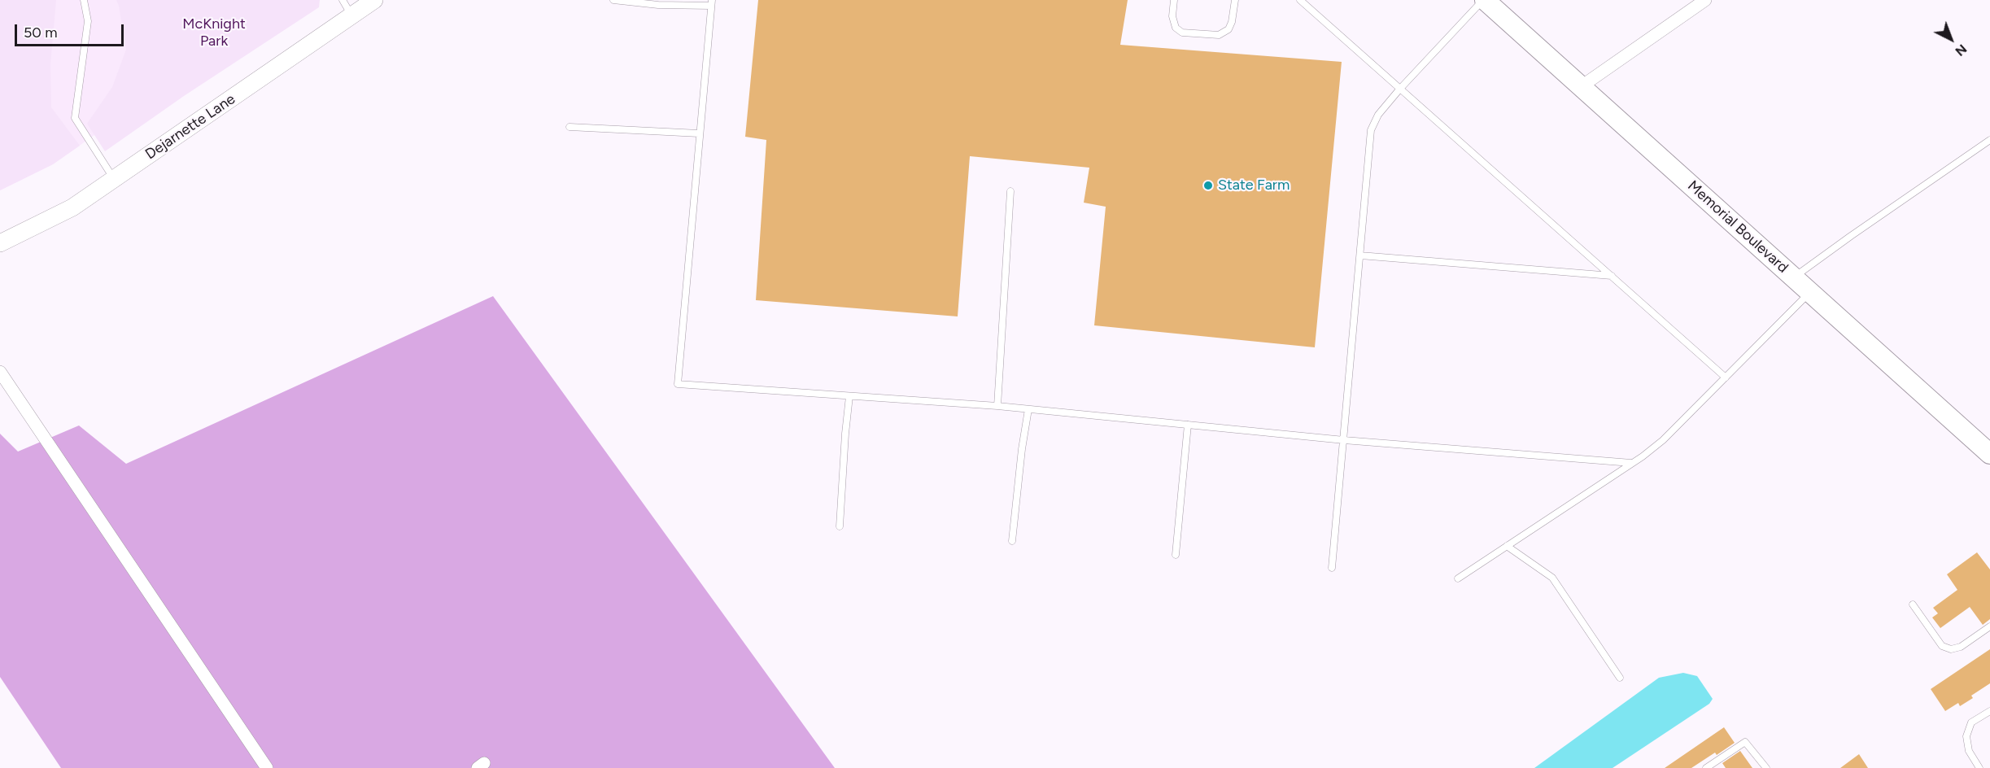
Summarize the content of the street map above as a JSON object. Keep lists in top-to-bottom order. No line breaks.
{"streets":{"main road":["Dejarnette Lane","Memorial Boulevard"]},"parks":["McKnight Park"],"places":["State Farm"],"scale_bar":"50 m","north":"bottom right"}
